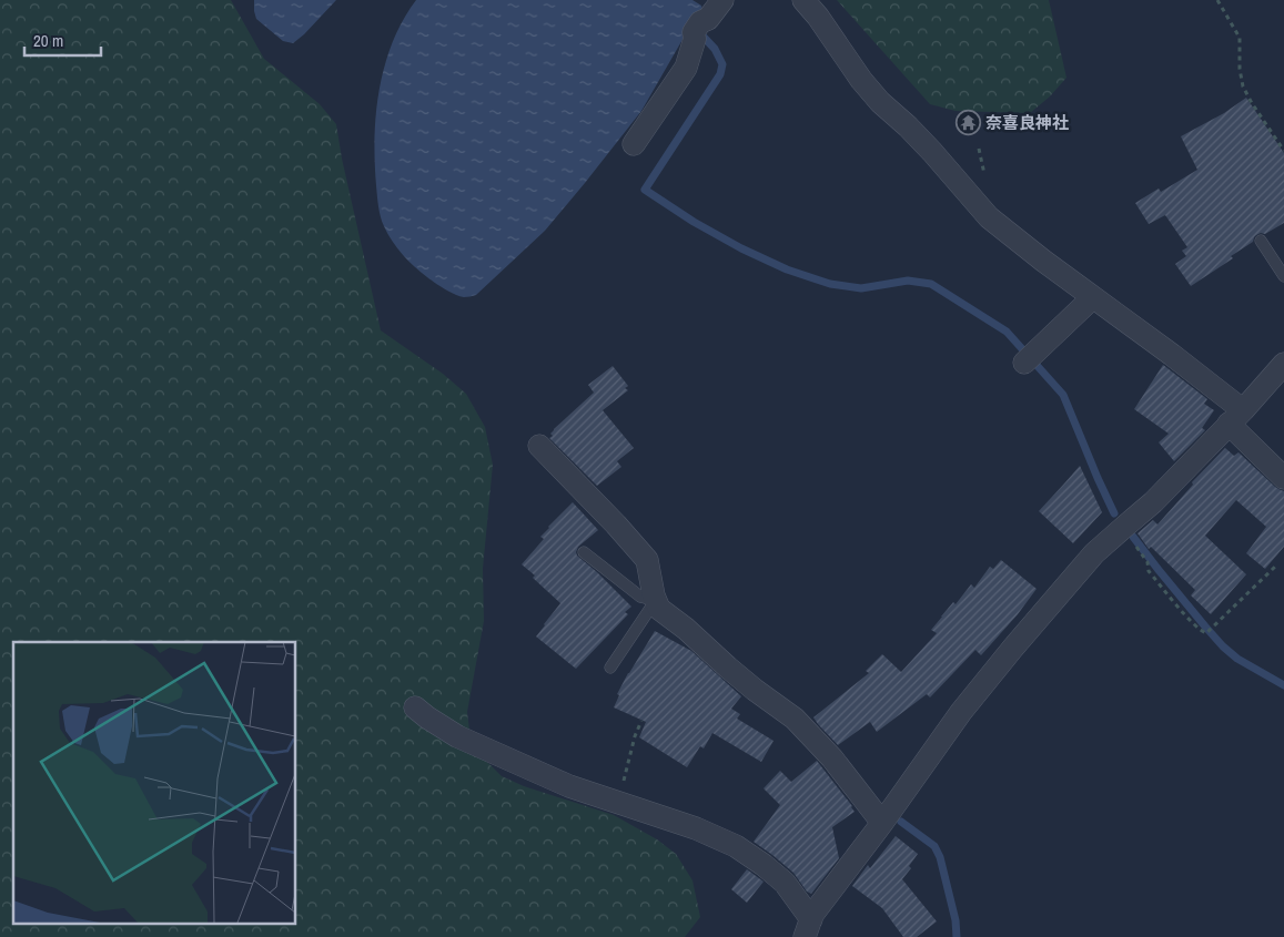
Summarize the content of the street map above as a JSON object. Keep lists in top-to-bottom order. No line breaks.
{"places":{"temple":["奈喜良神社"]},"scale_bar":"20 m"}
